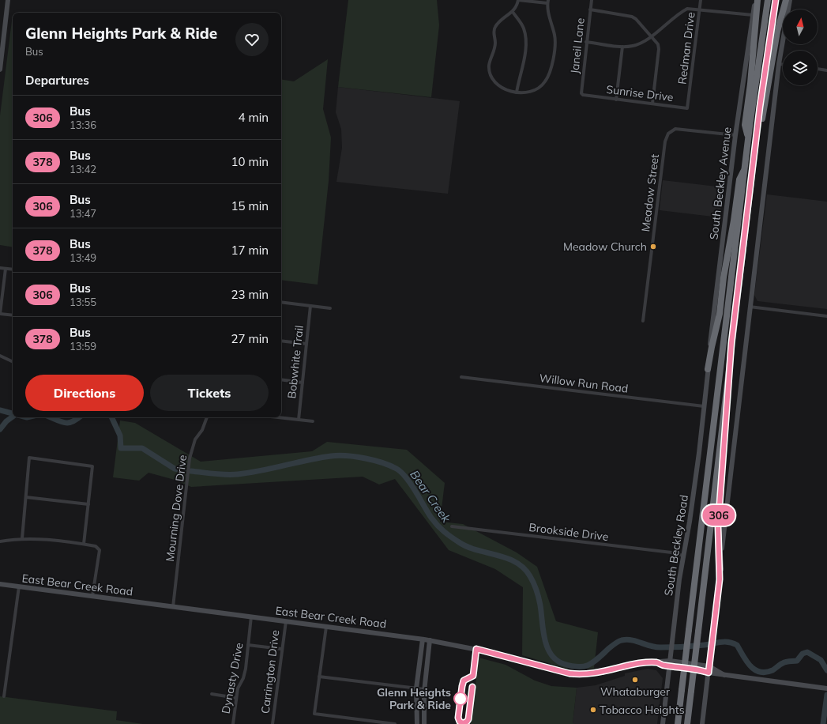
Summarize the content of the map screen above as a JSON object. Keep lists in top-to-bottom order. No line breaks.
{"streets":{"main road":["South Beckley Avenue","South Beckley Road","East Bear Creek Road"],"street":["Janeil Lane","Redman Drive","Sunrise Drive","Meadow Street","Bobwhite Trail","Willow Run Road","Mourning Dove Drive","Brookside Drive","Carrington Drive","Dynasty Drive"]},"crossings":[["Janeil Lane","Sunrise Drive"],["Redman Drive","Sunrise Drive"],["South Beckley Avenue","Meadow Street"],["South Beckley Avenue","South Beckley Road"],["Willow Run Road","South Beckley Road"],["Mourning Dove Drive","East Bear Creek Road"],["Brookside Drive","South Beckley Road"],["South Beckley Road","East Bear Creek Road"],["East Bear Creek Road","Carrington Drive"],["East Bear Creek Road","Dynasty Drive"]],"water":["Bear Creek"],"places":["Meadow Church","Whataburger","Glenn Heights Park & Ride","Tobacco Heights"],"lines":["bus line 306"],"north":"top","page":{"on_map":"306","heading":[["Glenn Heights Park & Ride","Bus"],"Departures"],"list":[{"mark":"306","name":"Bus","note":"13:36","value":"4 min"},{"mark":"378","name":"Bus","note":"13:42","value":"10 min"},{"mark":"306","name":"Bus","note":"13:47","value":"15 min"},{"mark":"378","name":"Bus","note":"13:49","value":"17 min"},{"mark":"306","name":"Bus","note":"13:55","value":"23 min"},{"mark":"378","name":"Bus","note":"13:59","value":"27 min"}],"buttons":["Directions","Tickets"]}}
